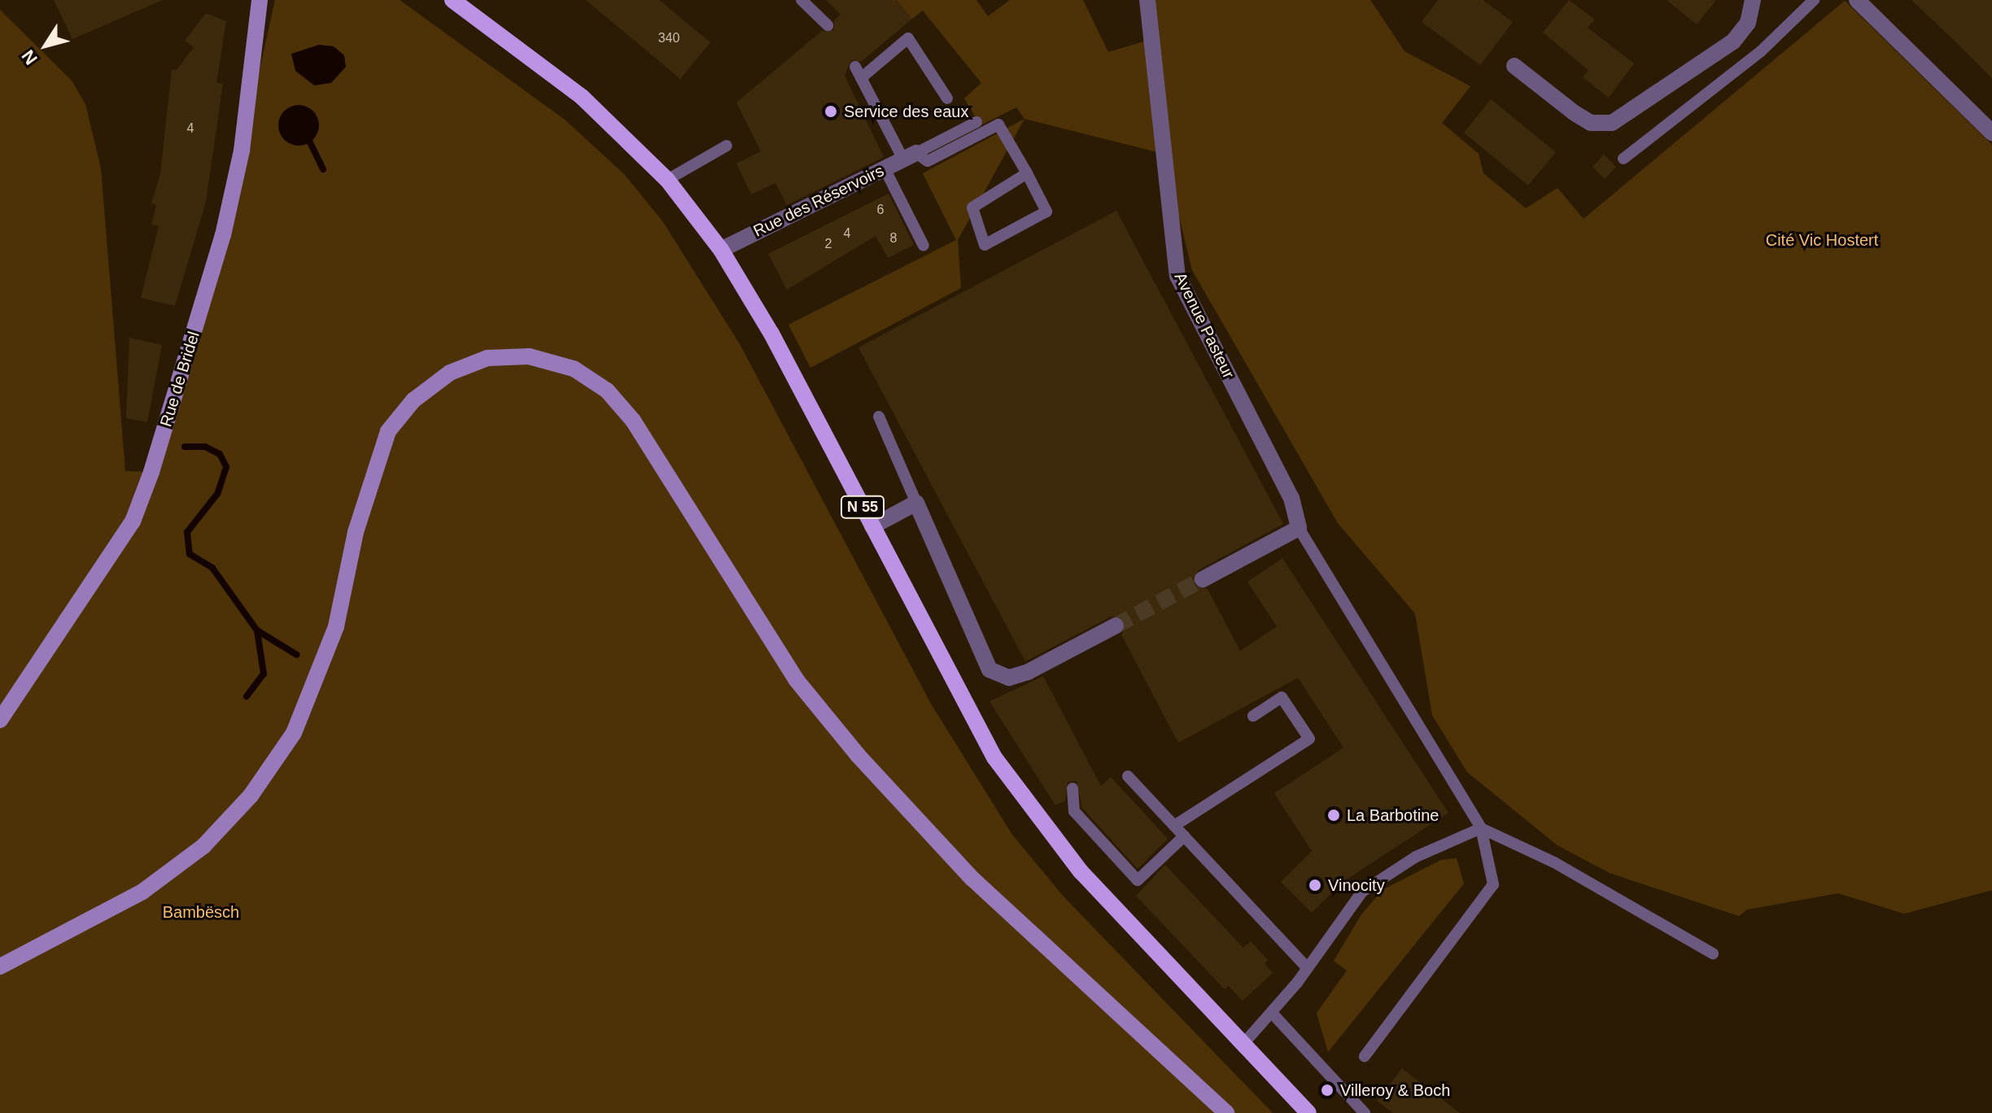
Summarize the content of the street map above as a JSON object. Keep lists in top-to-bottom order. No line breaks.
{"streets":{"main road":["Rue de Bridel","N 55"],"street":["Rue des Réservoirs","Avenue Pasteur"]},"crossings":[["Rue des Réservoirs","N 55"]],"parks":["Cité Vic Hostert","Bambësch"],"places":["Service des eaux","La Barbotine","Vinocity","Villeroy & Boch"],"house_numbers":["340","4","6","4","8","2"],"north":"bottom left"}
